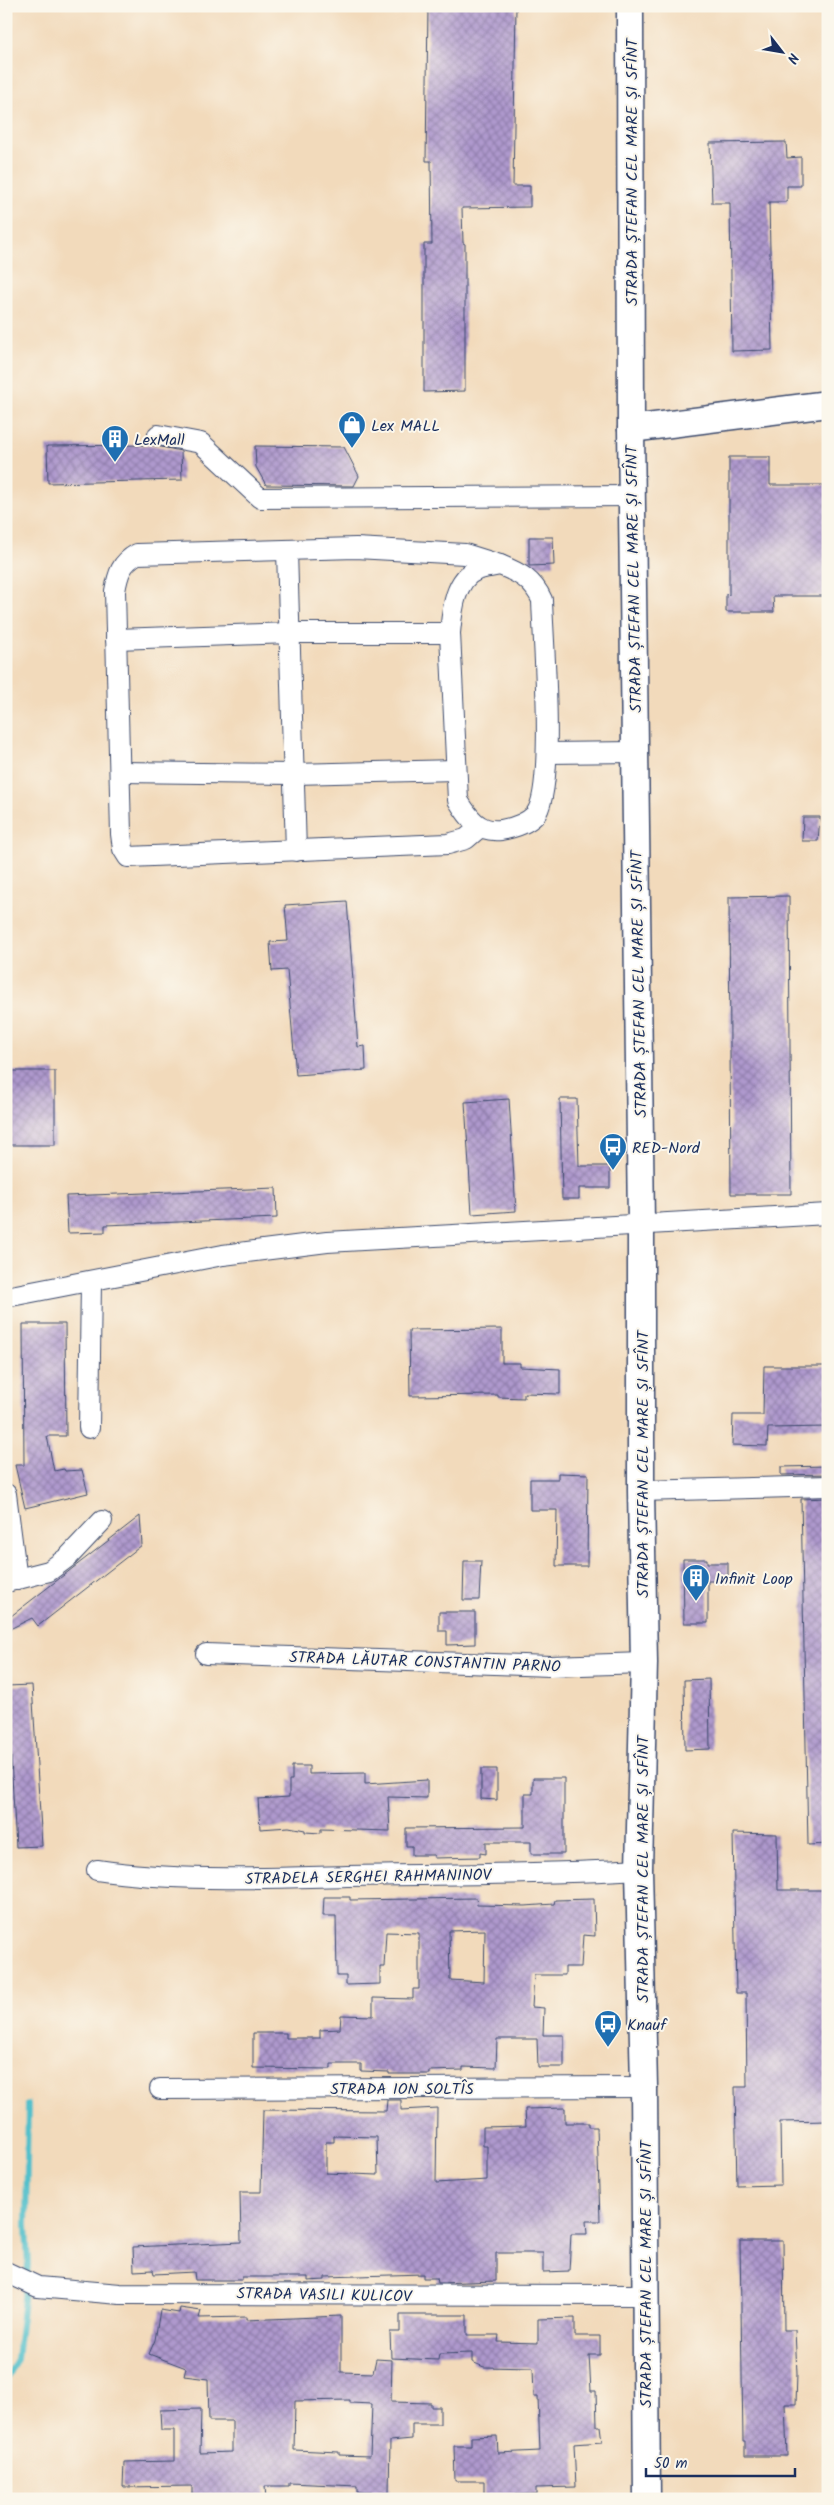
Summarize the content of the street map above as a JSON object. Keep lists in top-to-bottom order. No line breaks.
{"streets":{"main road":["STRADA ȘTEFAN CEL MARE ȘI SFÎNT"],"street":["STRADA LĂUTAR CONSTANTIN PARNO","STRADELA SERGHEI RAHMANINOV","STRADA ION SOLTÎS","STRADA VASILI KULICOV"]},"crossings":[["STRADA ȘTEFAN CEL MARE ȘI SFÎNT","STRADA LĂUTAR CONSTANTIN PARNO"],["STRADA ȘTEFAN CEL MARE ȘI SFÎNT","STRADELA SERGHEI RAHMANINOV"],["STRADA ȘTEFAN CEL MARE ȘI SFÎNT","STRADA ION SOLTÎS"],["STRADA ȘTEFAN CEL MARE ȘI SFÎNT","STRADA VASILI KULICOV"]],"places":{"shop":["Lex MALL"],"building":["LexMall","Infinit Loop"],"bus stop":["RED-Nord","Knauf"]},"scale_bar":"50 m","north":"bottom right"}
